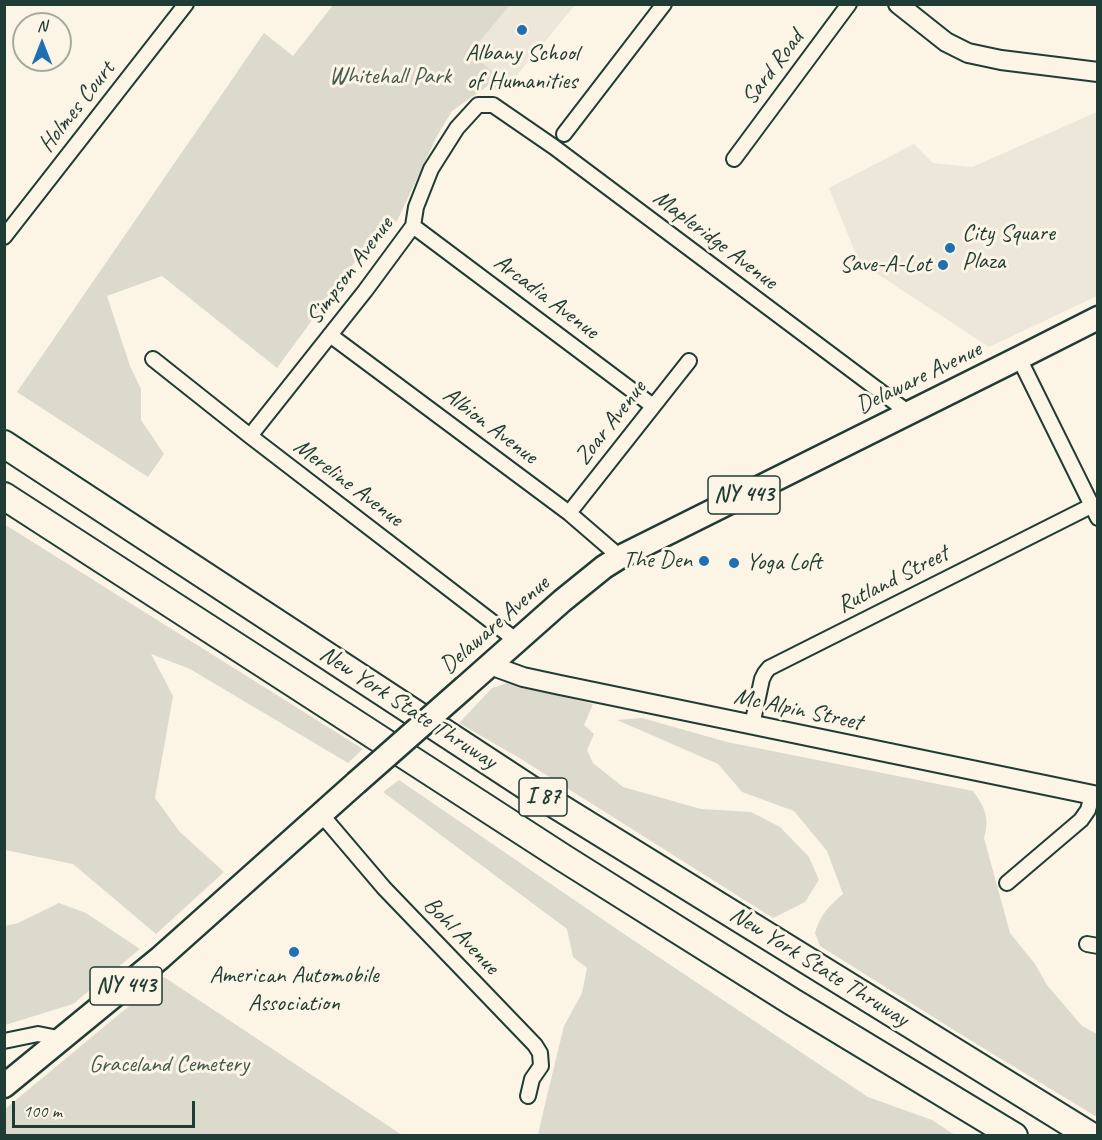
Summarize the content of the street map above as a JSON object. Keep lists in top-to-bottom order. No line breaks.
{"streets":{"highway":["New York State Thruway","I 87"],"main road":["Delaware Avenue","NY 443"],"street":["Sard Road","Holmes Court","Mapleridge Avenue","Simpson Avenue","Arcadia Avenue","Zoar Avenue","Albion Avenue","Mereline Avenue","Rutland Street","Mc Alpin Street","Bohl Avenue"]},"crossings":[["Mapleridge Avenue","Simpson Avenue"],["Mapleridge Avenue","Delaware Avenue"],["Simpson Avenue","Arcadia Avenue"],["Simpson Avenue","Albion Avenue"],["Simpson Avenue","Mereline Avenue"],["Arcadia Avenue","Zoar Avenue"],["Delaware Avenue","Albion Avenue"],["Delaware Avenue","Mereline Avenue"],["Delaware Avenue","Mc Alpin Street"],["Delaware Avenue","Bohl Avenue"],["Zoar Avenue","Albion Avenue"],["Rutland Street","Mc Alpin Street"]],"parks":["Whitehall Park","Graceland Cemetery"],"places":["Albany School of Humanities","City Square Plaza","Save-A-Lot","The Den","Yoga Loft","American Automobile Association"],"scale_bar":"100 m","north":"top"}
